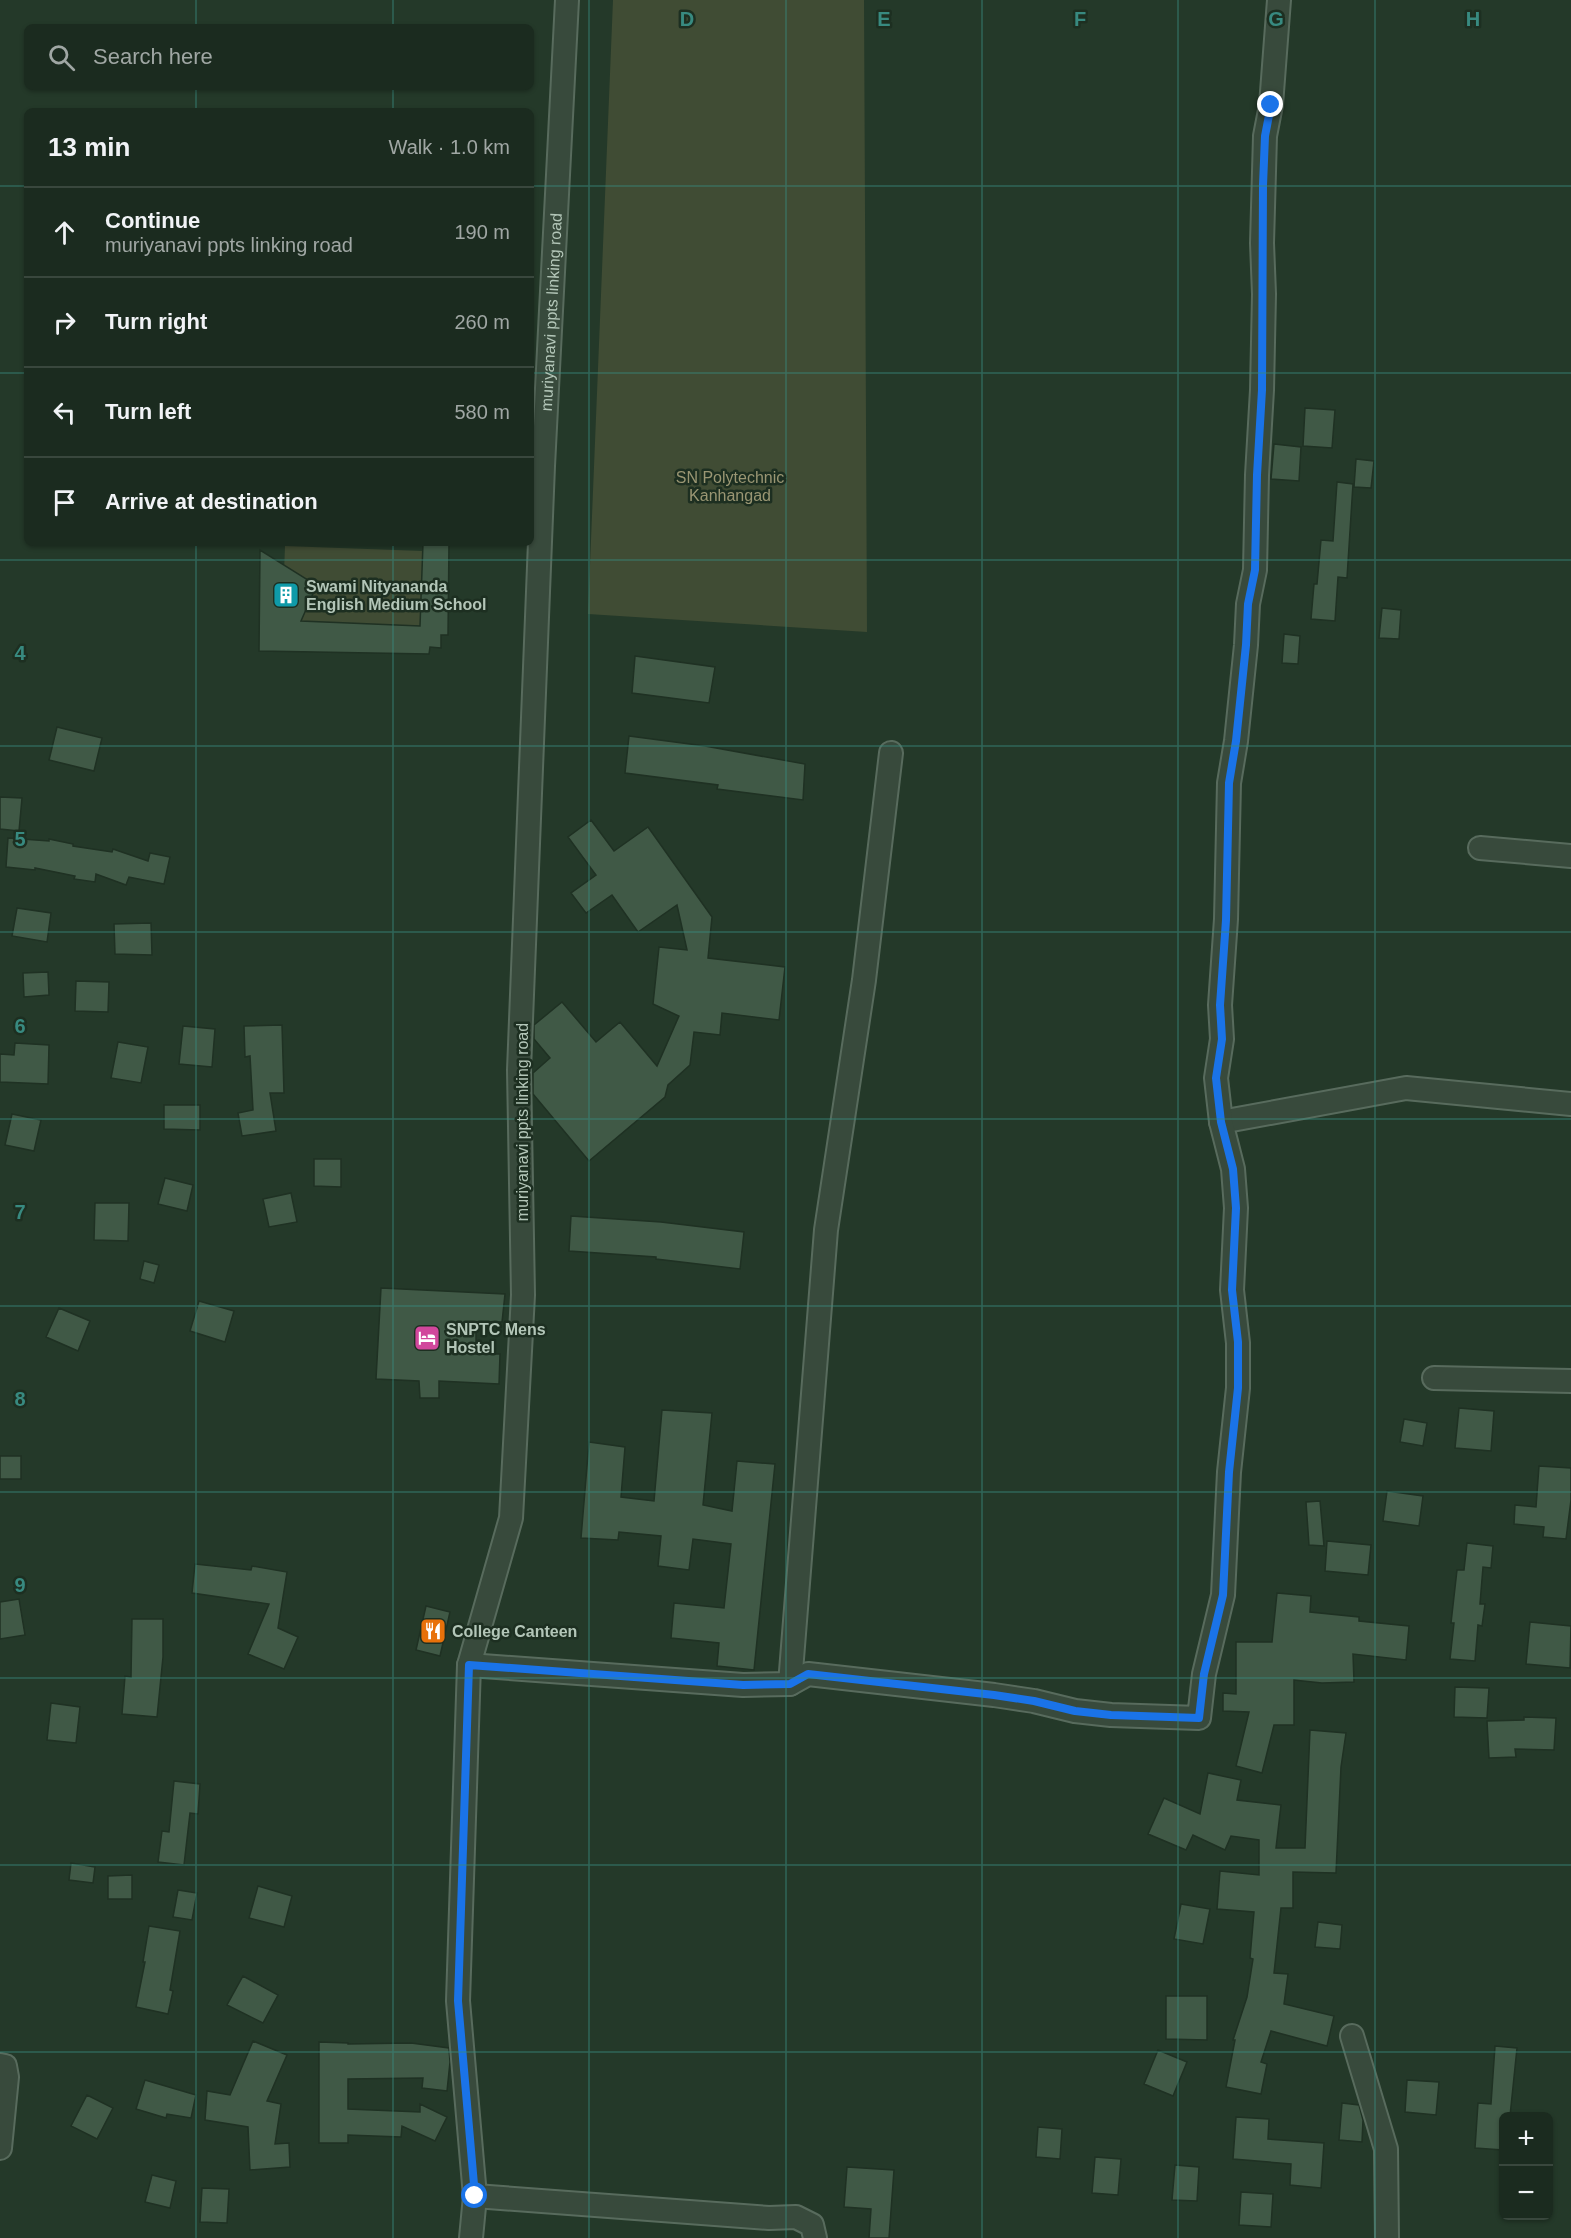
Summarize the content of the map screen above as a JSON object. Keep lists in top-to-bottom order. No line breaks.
{"streets":{"street":["muriyanavi ppts linking road"]},"parks":["SN Polytechnic Kanhangad"],"places":{"building":["Swami Nityananda English Medium School"],"hotel":["SNPTC Mens Hostel"],"restaurant":["College Canteen"]},"page":{"search":"Search here","heading":["13 min","Walk · 1.0 km"],"list":[["Continue","muriyanavi ppts linking road","190 m"],["Turn right","260 m"],["Turn left","580 m"],"Arrive at destination"],"map_buttons":["+","−"]},"grid":{"columns":["D","E","F","G","H"],"rows":["4","5","6","7","8","9"]}}
